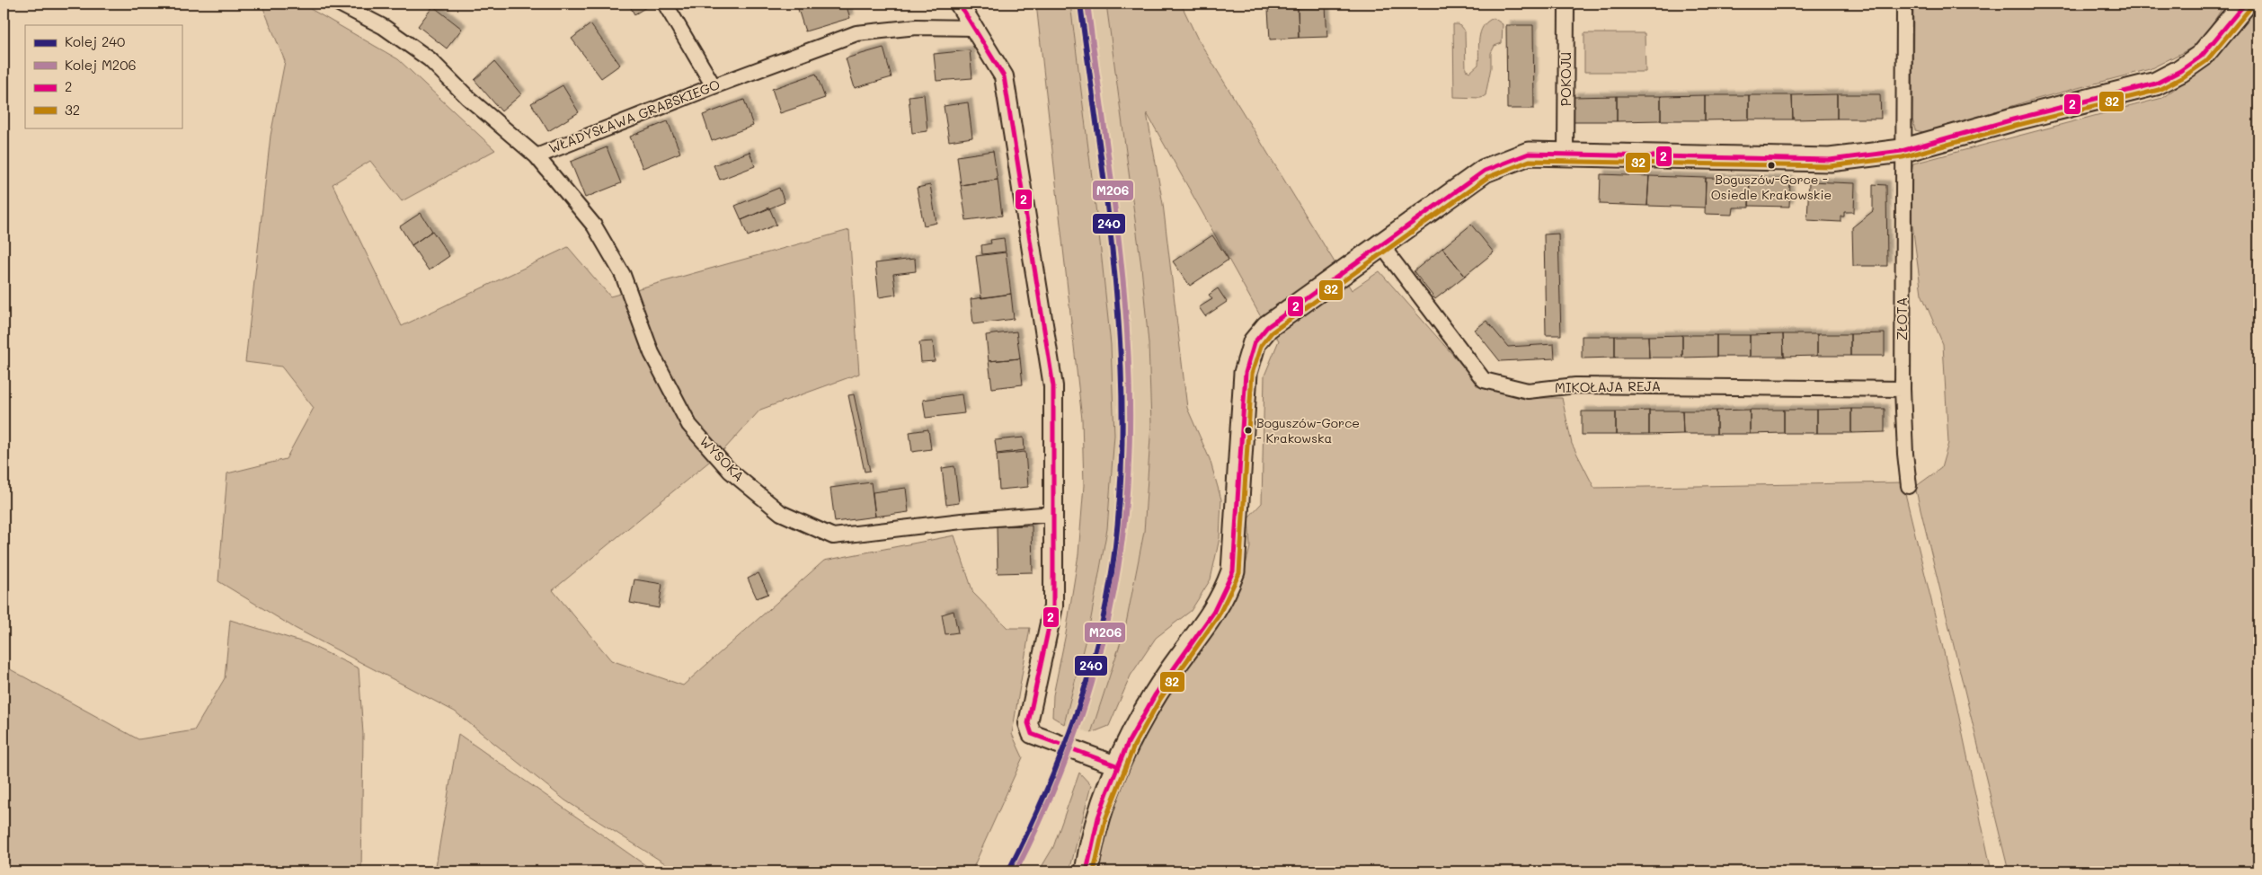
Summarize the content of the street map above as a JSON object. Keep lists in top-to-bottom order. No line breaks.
{"streets":{"street":["POKOJU","WŁADYSŁAWA GRABSKIEGO","ZŁOTA","MIKOŁAJA REJA","WYSOKA"]},"crossings":[["WŁADYSŁAWA GRABSKIEGO","WYSOKA"],["ZŁOTA","MIKOŁAJA REJA"]],"places":["Boguszów-Gorce - Osiedle Krakowskie","Boguszów-Gorce - Krakowska"],"lines":["rail line 240","rail line M206","transit line 2","transit line 32"],"legend":["Kolej 240","Kolej M206","2","32"]}
